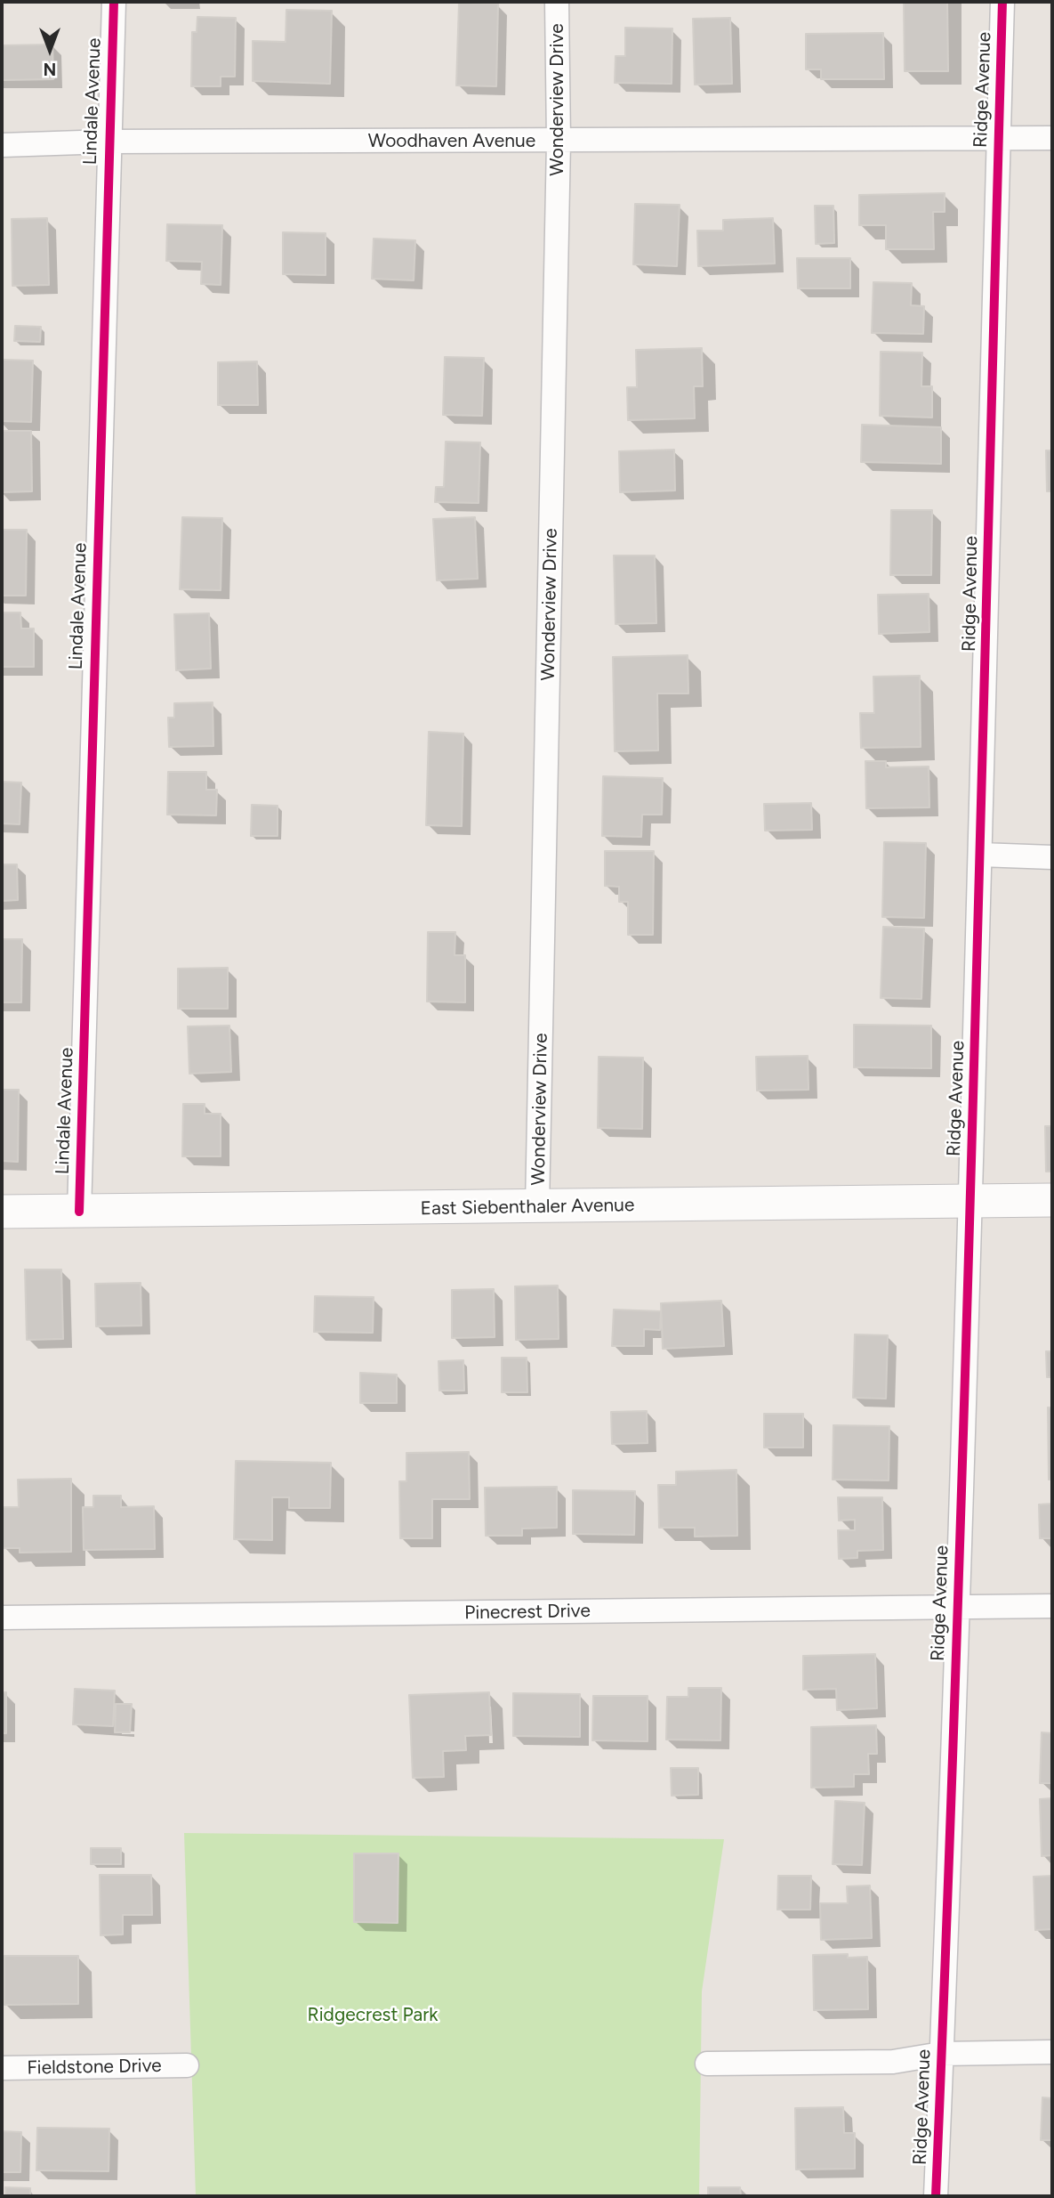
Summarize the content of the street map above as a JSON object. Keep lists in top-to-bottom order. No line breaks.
{"streets":{"main road":["East Siebenthaler Avenue"],"street":["Ridge Avenue","Wonderview Drive","Lindale Avenue","Woodhaven Avenue","Pinecrest Drive","Fieldstone Drive"]},"crossings":[["Ridge Avenue","Woodhaven Avenue"],["Ridge Avenue","East Siebenthaler Avenue"],["Ridge Avenue","Pinecrest Drive"],["Wonderview Drive","Woodhaven Avenue"],["Wonderview Drive","East Siebenthaler Avenue"],["Lindale Avenue","Woodhaven Avenue"],["Lindale Avenue","East Siebenthaler Avenue"]],"parks":["Ridgecrest Park"],"north":"bottom"}
